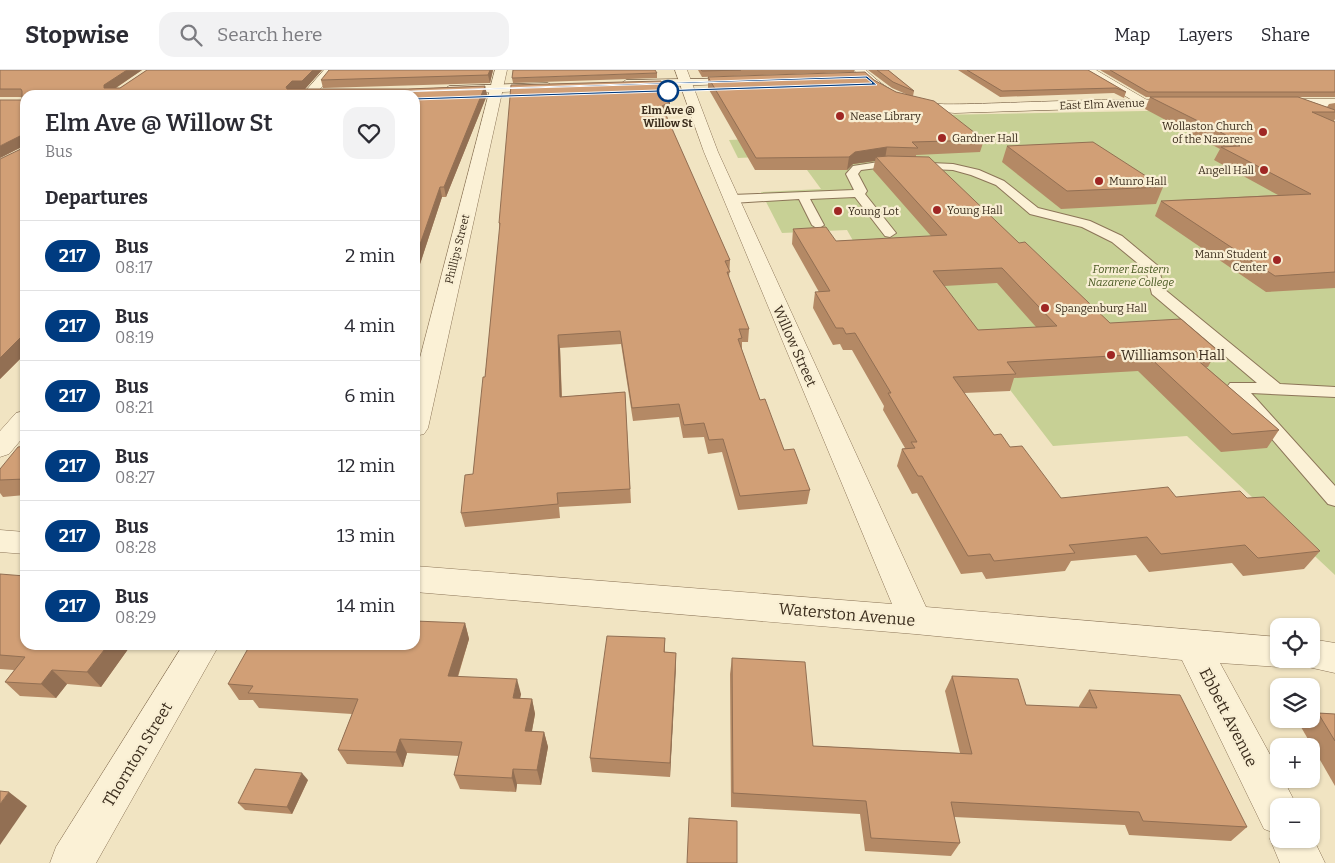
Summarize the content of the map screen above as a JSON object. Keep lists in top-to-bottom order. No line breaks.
{"streets":{"street":["East Elm Avenue","Phillips Street","Willow Street","Waterston Avenue","Ebbett Avenue","Thornton Street"]},"crossings":[["Willow Street","Waterston Avenue"],["Waterston Avenue","Ebbett Avenue"]],"parks":["Former Eastern Nazarene College"],"places":["Elm Ave @ Willow St","Nease Library","Wollaston Church of the Nazarene","Gardner Hall","Angell Hall","Munro Hall","Young Hall","Young Lot","Mann Student Center","Spangenburg Hall","Williamson Hall"],"lines":["bus line 217"],"page":{"header":"Stopwise","search":"Search here","nav":["Map","Layers","Share"],"heading":[["Elm Ave @ Willow St","Bus"],"Departures"],"list":[{"mark":"217","name":"Bus","note":"08:17","value":"2 min"},{"mark":"217","name":"Bus","note":"08:19","value":"4 min"},{"mark":"217","name":"Bus","note":"08:21","value":"6 min"},{"mark":"217","name":"Bus","note":"08:27","value":"12 min"},{"mark":"217","name":"Bus","note":"08:28","value":"13 min"},{"mark":"217","name":"Bus","note":"08:29","value":"14 min"}],"map_buttons":["+","−"]}}
